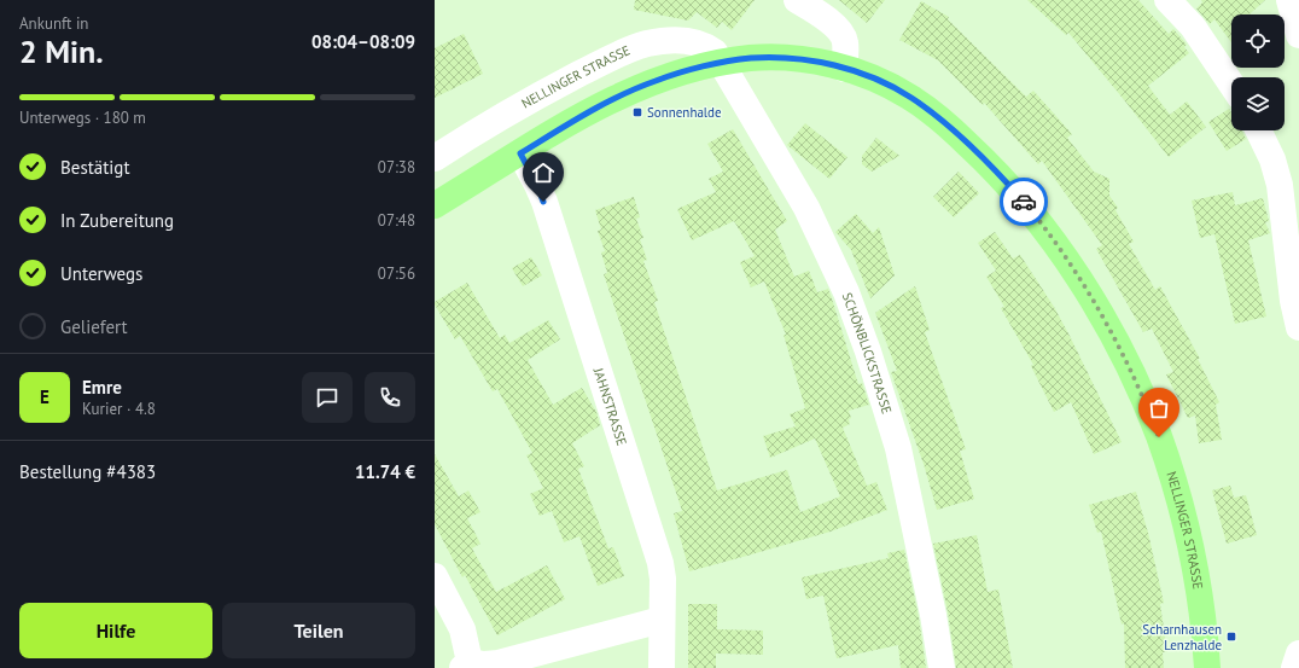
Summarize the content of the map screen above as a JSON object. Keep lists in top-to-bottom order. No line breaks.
{"streets":{"main road":["NELLINGER STRASSE"],"street":["SCHÖNBLICKSTRASSE","JAHNSTRASSE"]},"crossings":[["NELLINGER STRASSE","SCHÖNBLICKSTRASSE"],["NELLINGER STRASSE","JAHNSTRASSE"]],"places":{"transit":["Sonnenhalde","Scharnhausen Lenzhalde"]},"page":{"heading":["2 Min.","Ankunft in","08:04–08:09"],"panel":["Emre","Kurier · 4.8","Bestellung #4383","11.74 €"],"bar":"Unterwegs · 180 m","list":[["Bestätigt","07:38"],["In Zubereitung","07:48"],["Unterwegs","07:56"],"Geliefert"],"round":"E","buttons":["Hilfe","Teilen"]}}
